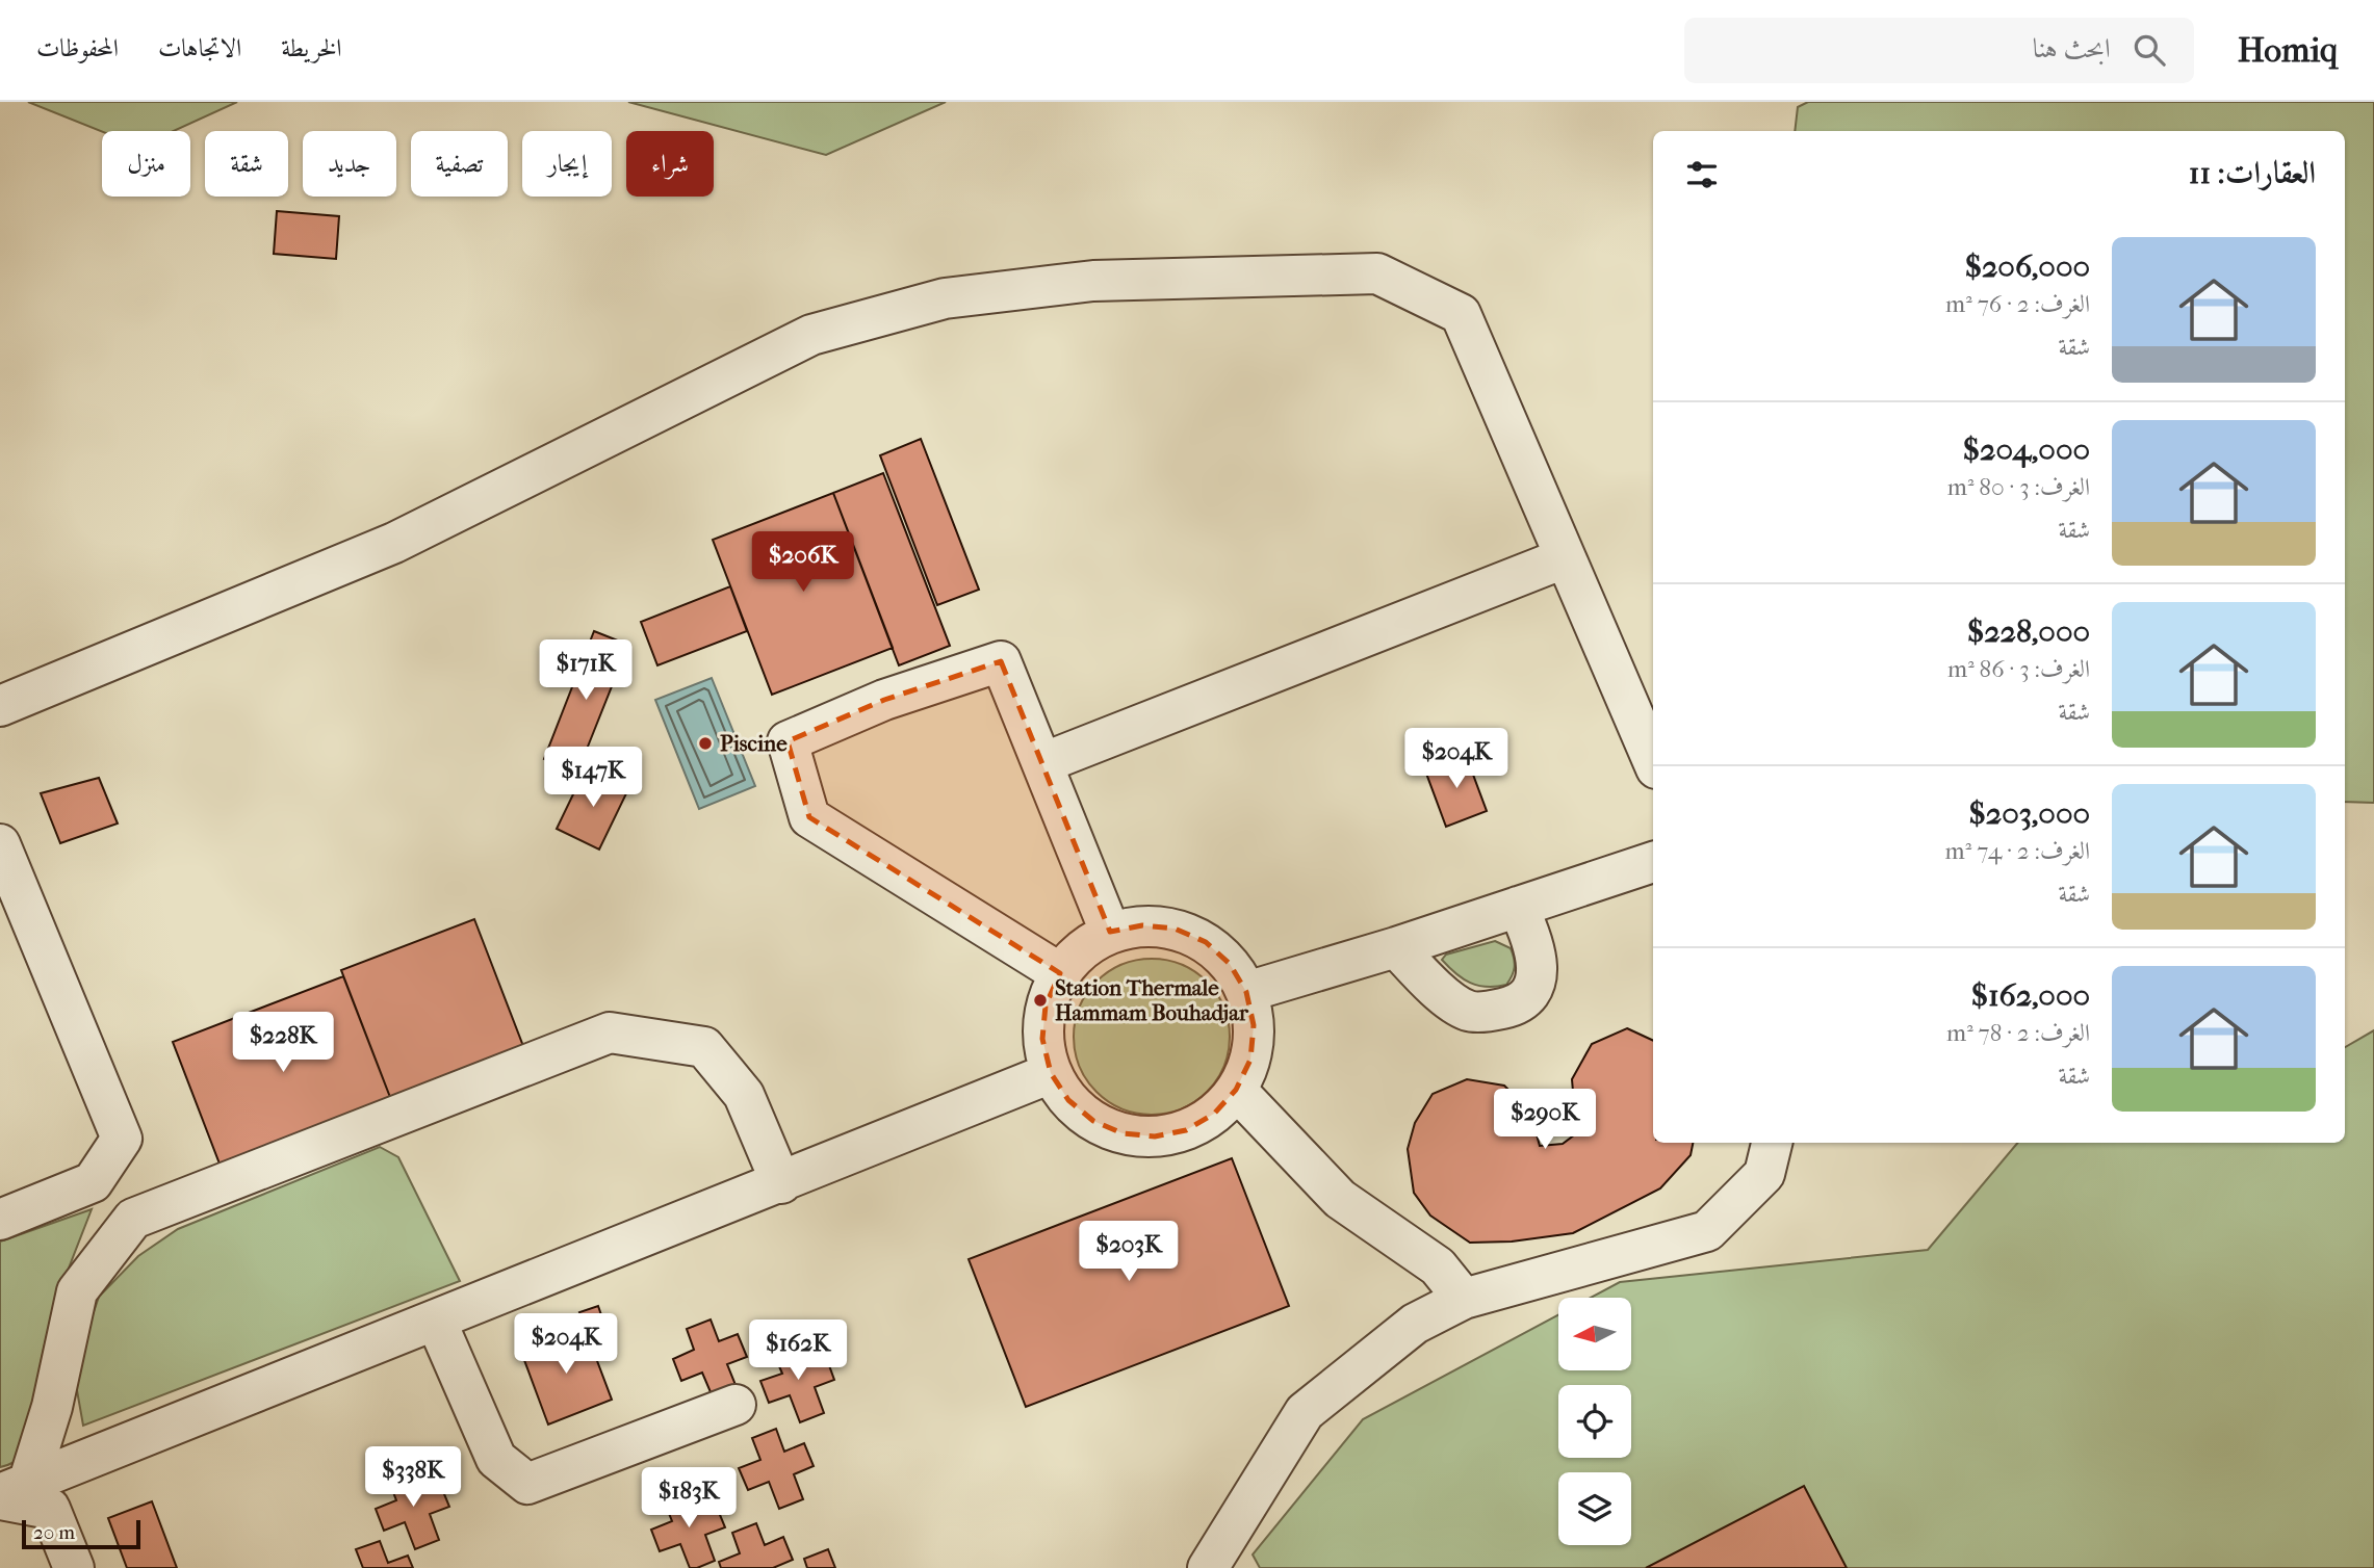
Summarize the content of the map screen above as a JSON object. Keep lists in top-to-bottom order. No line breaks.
{"places":["Piscine","Station Thermale Hammam Bouhadjar"],"scale_bar":"20 m","north":"left","page":{"header":"Homiq","search":"ابحث هنا","nav":["الخريطة","الاتجاهات","المحفوظات"],"chip":["شراء","إيجار","تصفية","جديد","شقة","منزل"],"heading":"العقارات: 11","list":[{"name":"$206,000","note":"الغرف: 2 · 76 m² · شقة"},{"name":"$204,000","note":"الغرف: 3 · 80 m² · شقة"},{"name":"$228,000","note":"الغرف: 3 · 86 m² · شقة"},{"name":"$203,000","note":"الغرف: 2 · 74 m² · شقة"},{"name":"$162,000","note":"الغرف: 2 · 78 m² · شقة"}],"price":["$206K","$171K","$204K","$147K","$228K","$290K","$203K","$204K","$162K","$338K","$183K"],"scale":"20 m"}}
